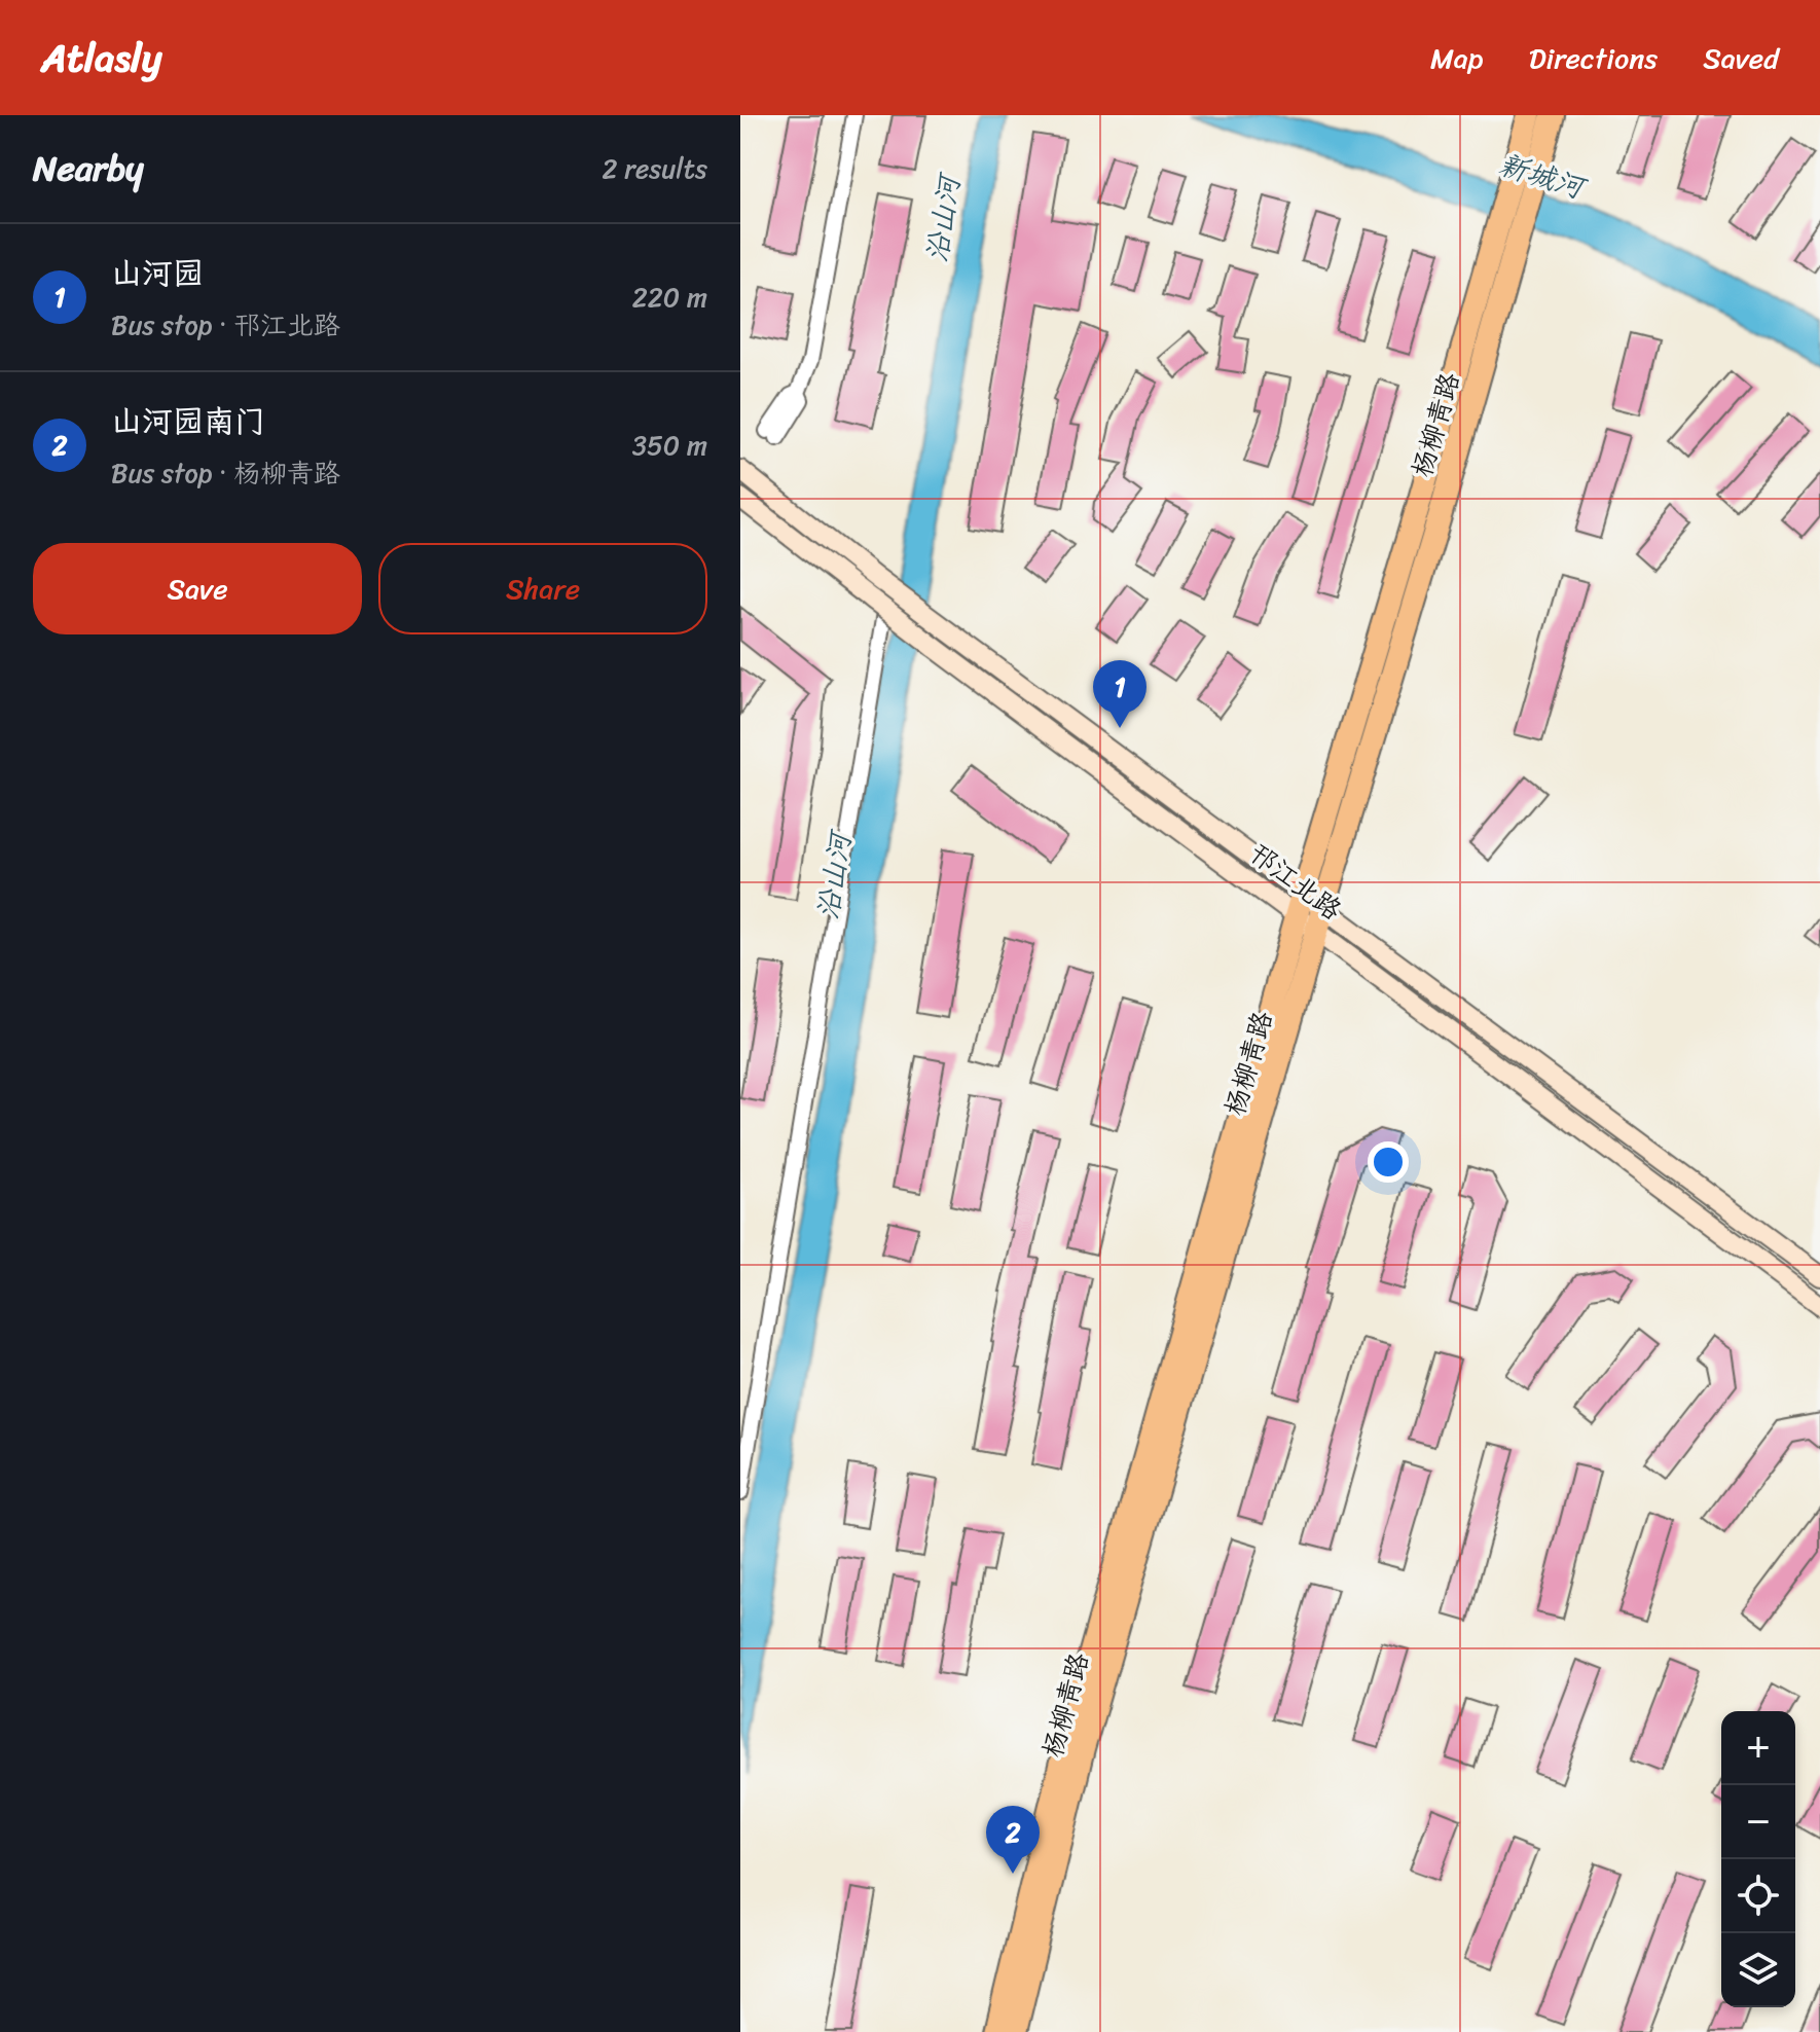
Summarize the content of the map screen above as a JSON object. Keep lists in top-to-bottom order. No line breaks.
{"streets":{"main road":["杨柳青路","邗江北路"]},"crossings":[["杨柳青路","邗江北路"]],"water":["新城河","沿山河"],"page":{"header":"Atlasly","nav":["Map","Directions","Saved"],"heading":["Nearby","2 results"],"list":[{"mark":"1","name":"山河园","note":"Bus stop · 邗江北路","value":"220 m"},{"mark":"2","name":"山河园南门","note":"Bus stop · 杨柳青路","value":"350 m"}],"buttons":["Save","Share"],"pins":["1","2"],"map_buttons":["+","−"]}}
